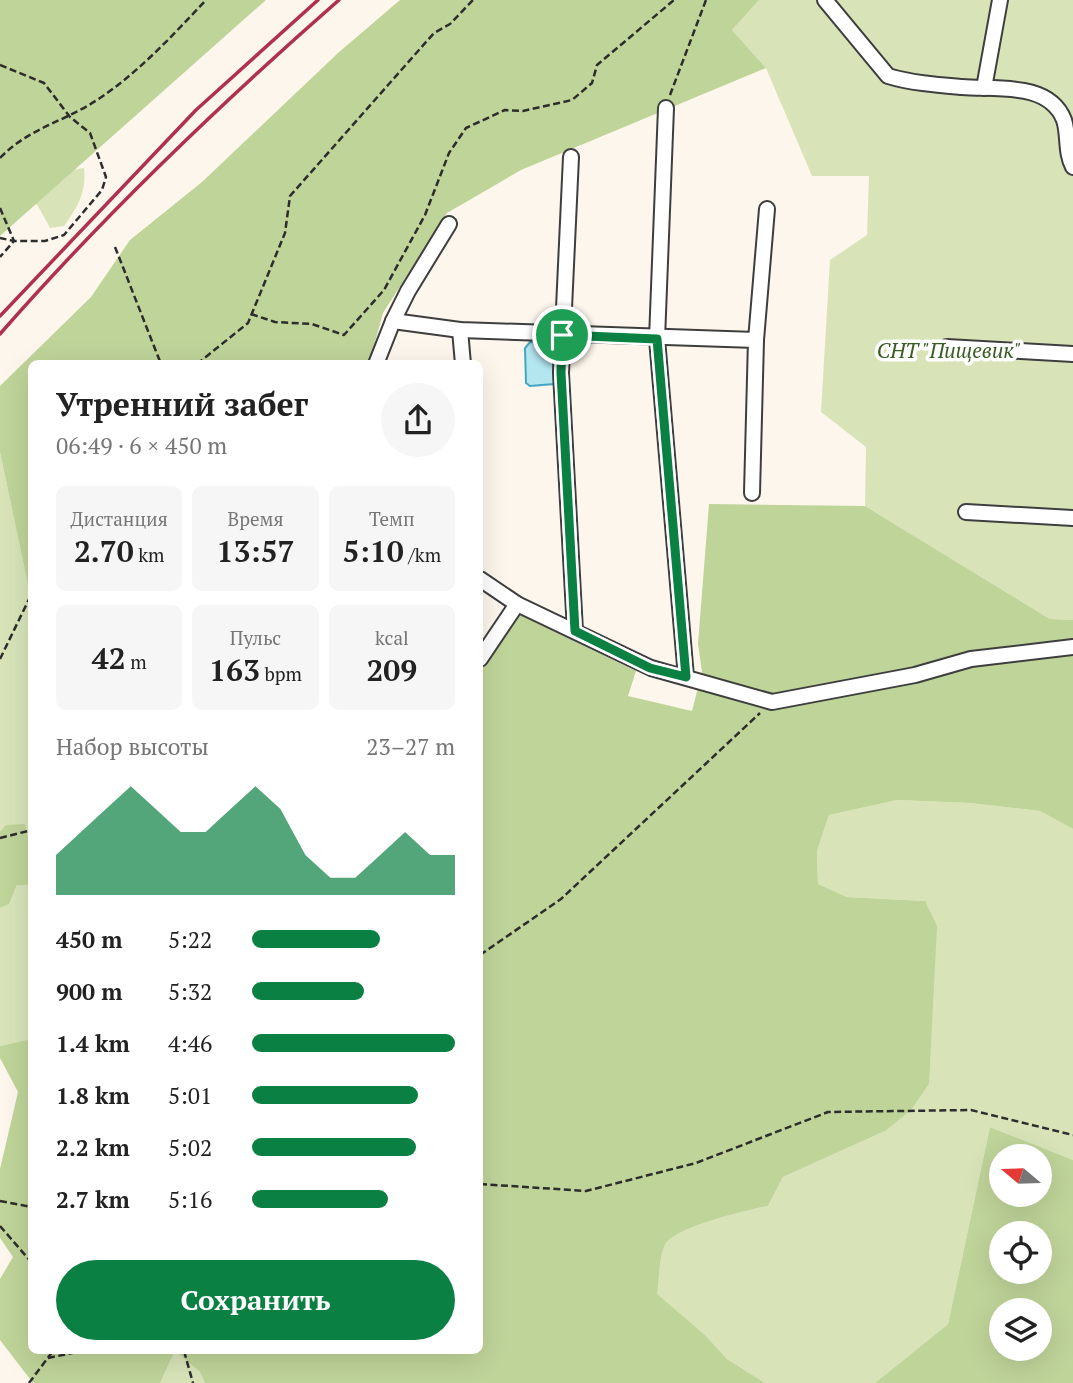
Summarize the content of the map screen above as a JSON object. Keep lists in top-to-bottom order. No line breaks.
{"parks":["СНТ \"Пищевик\""],"north":"left","page":{"heading":["Утренний забег","06:49 · 6 × 450 m"],"stats":[["Дистанция","2.70 km"],["Время","13:57"],["Темп","5:10 /km"],["42 m"],["Пульс","163 bpm"],["kcal","209"]],"chart":["Набор высоты","23–27 m"],"list":[{"name":"450 m","note":"5:22"},{"name":"900 m","note":"5:32"},{"name":"1.4 km","note":"4:46"},{"name":"1.8 km","note":"5:01"},{"name":"2.2 km","note":"5:02"},{"name":"2.7 km","note":"5:16"}],"buttons":"Сохранить"}}
